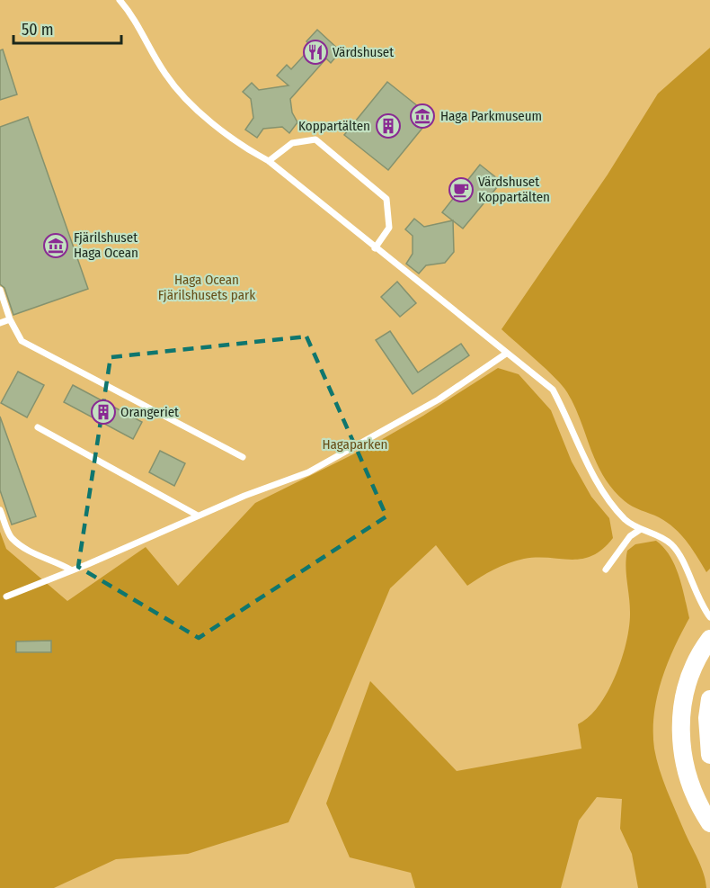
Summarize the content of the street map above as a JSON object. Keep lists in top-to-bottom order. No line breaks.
{"parks":["Haga Ocean Fjärilshusets park","Hagaparken"],"places":{"restaurant":["Värdshuset"],"museum":["Haga Parkmuseum","Fjärilshuset Haga Ocean"],"building":["Koppartälten","Orangeriet"],"cafe":["Värdshuset Koppartälten"]},"scale_bar":"50 m"}
